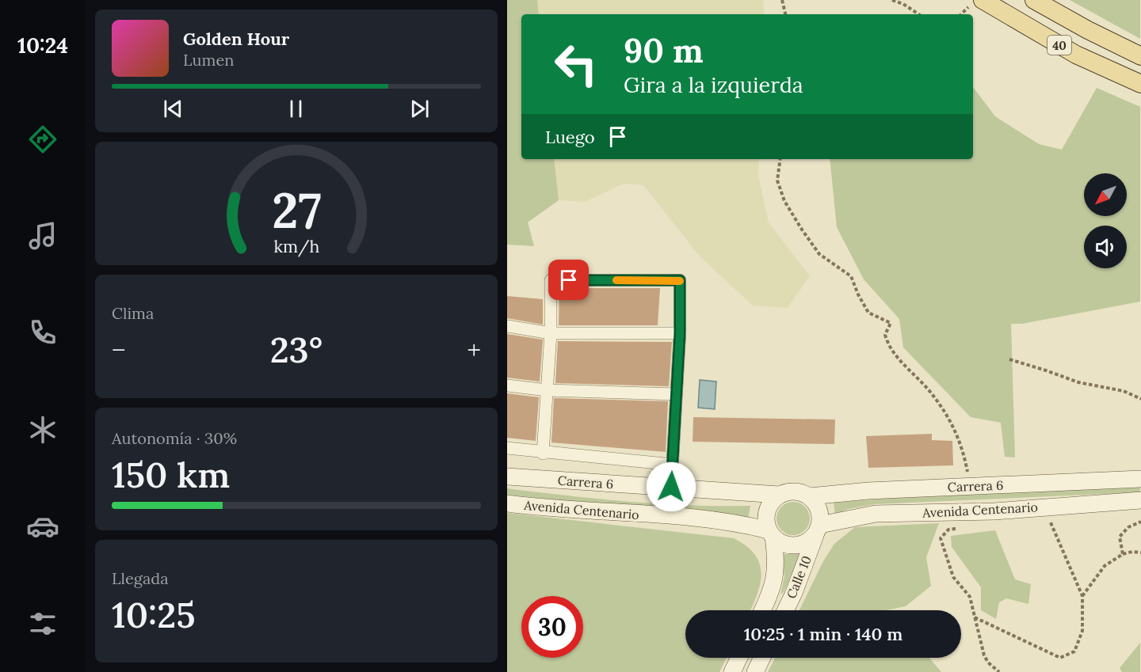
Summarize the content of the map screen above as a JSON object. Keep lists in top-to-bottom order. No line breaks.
{"streets":{"main road":["40","Carrera 6","Avenida Centenario","Calle 10"]},"crossings":[["Carrera 6","Avenida Centenario"],["Carrera 6","Calle 10"],["Avenida Centenario","Calle 10"]],"north":"bottom left","page":{"tabs":"10:24","turn":["90 m","Gira a la izquierda"],"song":["Golden Hour","Lumen"],"then":"Luego","tile":["Clima",["Autonomía · 30%","150 km"],["Llegada","10:25"]],"heat":["−","23°","+"],"limit":"30","trip":"10:25 · 1 min · 140 m","gauge":["27","km/h"]}}
